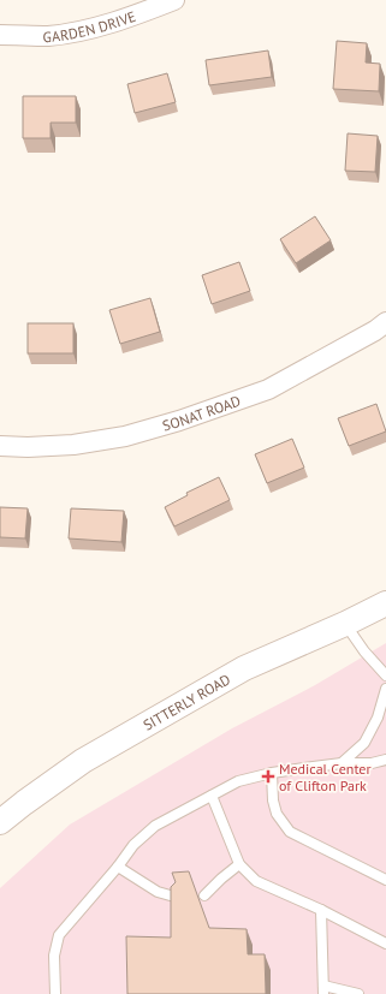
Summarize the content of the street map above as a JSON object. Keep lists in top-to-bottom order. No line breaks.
{"streets":{"street":["GARDEN DRIVE","SONAT ROAD","SITTERLY ROAD"]},"places":{"health":["Medical Center of Clifton Park"]}}
